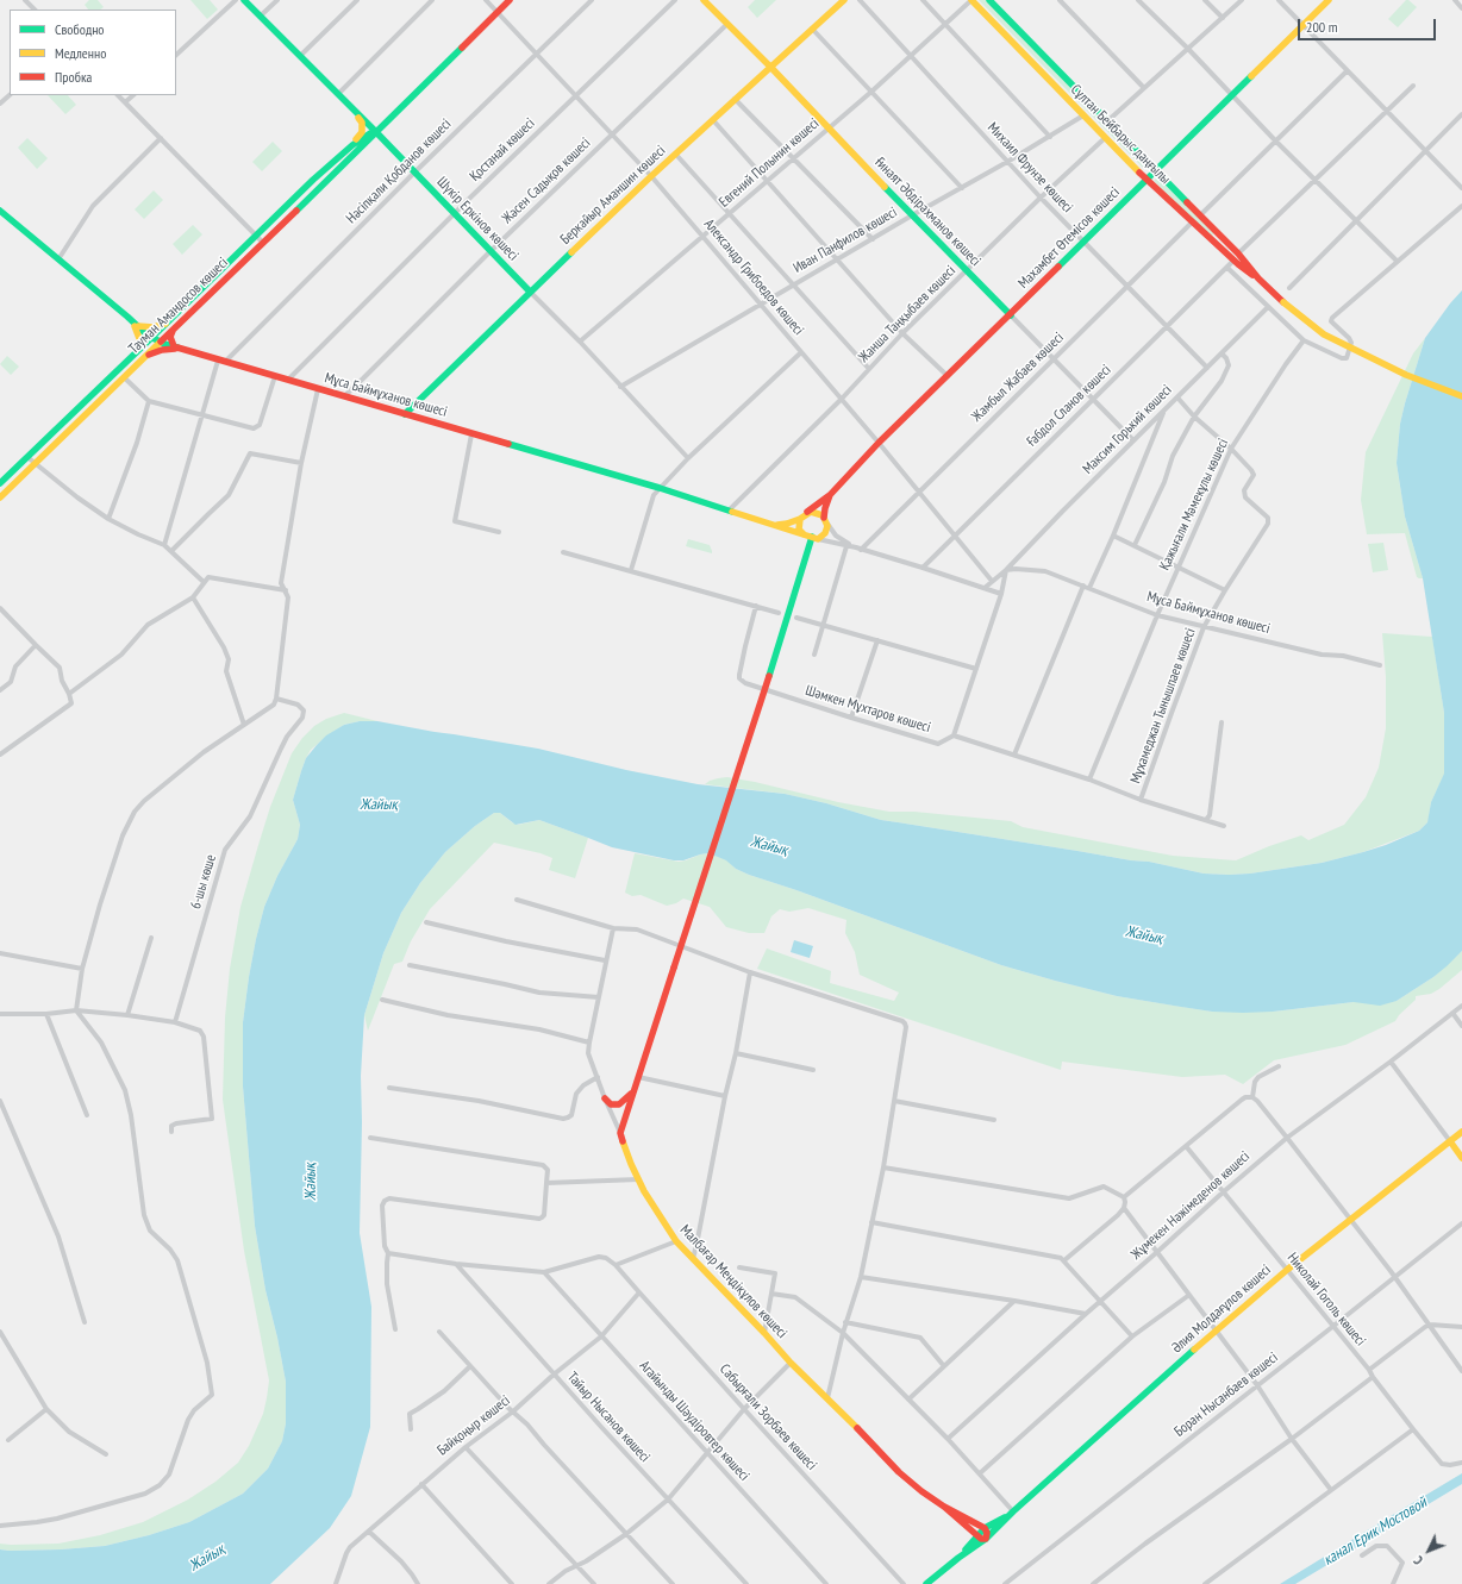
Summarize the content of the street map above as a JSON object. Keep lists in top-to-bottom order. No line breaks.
{"streets":{"main road":["Сұлтан Бейбарыс даңғылы","Беркайыр Аманшин көшесі","Ғинаят Әбдірахманов көшесі","Шүкір Еркінов көшесі","Махамбет Өтемісов көшесі","Тауман Амандосов көшесі","Мұса Баймұханов көшесі","Малбағар Меңдіқұлов көшесі","Әлия Молдағұлов көшесі"],"street":["Қостанай көшесі","Евгений Полынин көшесі","Михаил Фрунзе көшесі","Нәсіпқали Қобданов көшесі","Жәсен Садықов көшесі","Иван Панфилов көшесі","Александр Грибоедов көшесі","Жанша Таңқыбаев көшесі","Жамбыл Жабаев көшесі","Ғабдол Сланов көшесі","Максим Горький көшесі","Қажығали Мәмекұлы көшесі","Мұхамеджан Тынышпаев көшесі","Шәмкен Мұхтаров көшесі","6-шы көше","Жұмекен Нәжімеденов көшесі","Николай Гоголь көшесі","Боран Нысанбаев көшесі","Тайыр Нысанов көшесi","Сабырғали Зорбаев көшесі","Агайынды Шәудіровтер көшесi","Байқоңыр көшесi"]},"crossings":[["Сұлтан Бейбарыс даңғылы","Евгений Полынин көшесі"],["Сұлтан Бейбарыс даңғылы","Махамбет Өтемісов көшесі"],["Сұлтан Бейбарыс даңғылы","Иван Панфилов көшесі"],["Сұлтан Бейбарыс даңғылы","Жанша Таңқыбаев көшесі"],["Сұлтан Бейбарыс даңғылы","Жамбыл Жабаев көшесі"],["Сұлтан Бейбарыс даңғылы","Ғабдол Сланов көшесі"],["Қостанай көшесі","Шүкір Еркінов көшесі"],["Қостанай көшесі","Александр Грибоедов көшесі"],["Қостанай көшесі","Мұса Баймұханов көшесі"],["Евгений Полынин көшесі","Михаил Фрунзе көшесі"],["Евгений Полынин көшесі","Ғинаят Әбдірахманов көшесі"],["Евгений Полынин көшесі","Шүкір Еркінов көшесі"],["Евгений Полынин көшесі","Александр Грибоедов көшесі"],["Михаил Фрунзе көшесі","Махамбет Өтемісов көшесі"],["Михаил Фрунзе көшесі","Иван Панфилов көшесі"],["Михаил Фрунзе көшесі","Жанша Таңқыбаев көшесі"],["Михаил Фрунзе көшесі","Жамбыл Жабаев көшесі"],["Михаил Фрунзе көшесі","Ғабдол Сланов көшесі"],["Михаил Фрунзе көшесі","Максим Горький көшесі"],["Нәсіпқали Қобданов көшесі","Шүкір Еркінов көшесі"],["Нәсіпқали Қобданов көшесі","Александр Грибоедов көшесі"],["Нәсіпқали Қобданов көшесі","Мұса Баймұханов көшесі"],["Жәсен Садықов көшесі","Ғинаят Әбдірахманов көшесі"],["Жәсен Садықов көшесі","Шүкір Еркінов көшесі"],["Жәсен Садықов көшесі","Александр Грибоедов көшесі"],["Жәсен Садықов көшесі","Мұса Баймұханов көшесі"],["Беркайыр Аманшин көшесі","Ғинаят Әбдірахманов көшесі"],["Беркайыр Аманшин көшесі","Шүкір Еркінов көшесі"],["Беркайыр Аманшин көшесі","Александр Грибоедов көшесі"],["Беркайыр Аманшин көшесі","Мұса Баймұханов көшесі"],["Ғинаят Әбдірахманов көшесі","Махамбет Өтемісов көшесі"],["Ғинаят Әбдірахманов көшесі","Иван Панфилов көшесі"],["Ғинаят Әбдірахманов көшесі","Жанша Таңқыбаев көшесі"],["Ғинаят Әбдірахманов көшесі","Жамбыл Жабаев көшесі"],["Ғинаят Әбдірахманов көшесі","Ғабдол Сланов көшесі"],["Ғинаят Әбдірахманов көшесі","Максим Горький көшесі"],["Шүкір Еркінов көшесі","Иван Панфилов көшесі"],["Шүкір Еркінов көшесі","Тауман Амандосов көшесі"],["Махамбет Өтемісов көшесі","Александр Грибоедов көшесі"],["Махамбет Өтемісов көшесі","Мұса Баймұханов көшесі"],["Иван Панфилов көшесі","Александр Грибоедов көшесі"],["Александр Грибоедов көшесі","Тауман Амандосов көшесі"],["Александр Грибоедов көшесі","Жанша Таңқыбаев көшесі"],["Александр Грибоедов көшесі","Жамбыл Жабаев көшесі"],["Александр Грибоедов көшесі","Ғабдол Сланов көшесі"],["Александр Грибоедов көшесі","Максим Горький көшесі"],["Тауман Амандосов көшесі","Мұса Баймұханов көшесі"],["Жанша Таңқыбаев көшесі","Мұса Баймұханов көшесі"],["Мұса Баймұханов көшесі","Максим Горький көшесі"],["Мұса Баймұханов көшесі","Қажығали Мәмекұлы көшесі"],["Мұса Баймұханов көшесі","Мұхамеджан Тынышпаев көшесі"],["Максим Горький көшесі","Мұхамеджан Тынышпаев көшесі"],["Қажығали Мәмекұлы көшесі","Мұхамеджан Тынышпаев көшесі"],["Жұмекен Нәжімеденов көшесі","Николай Гоголь көшесі"],["Малбағар Меңдіқұлов көшесі","Әлия Молдағұлов көшесі"],["Николай Гоголь көшесі","Әлия Молдағұлов көшесі"],["Николай Гоголь көшесі","Боран Нысанбаев көшесі"],["Тайыр Нысанов көшесi","Байқоңыр көшесi"],["Сабырғали Зорбаев көшесі","Байқоңыр көшесi"],["Агайынды Шәудіровтер көшесi","Байқоңыр көшесi"]],"water":["Жайық","канал Ерик Мостовой"],"legend":["Свободно","Медленно","Пробка"],"scale_bar":"200 m","north":"bottom left"}
